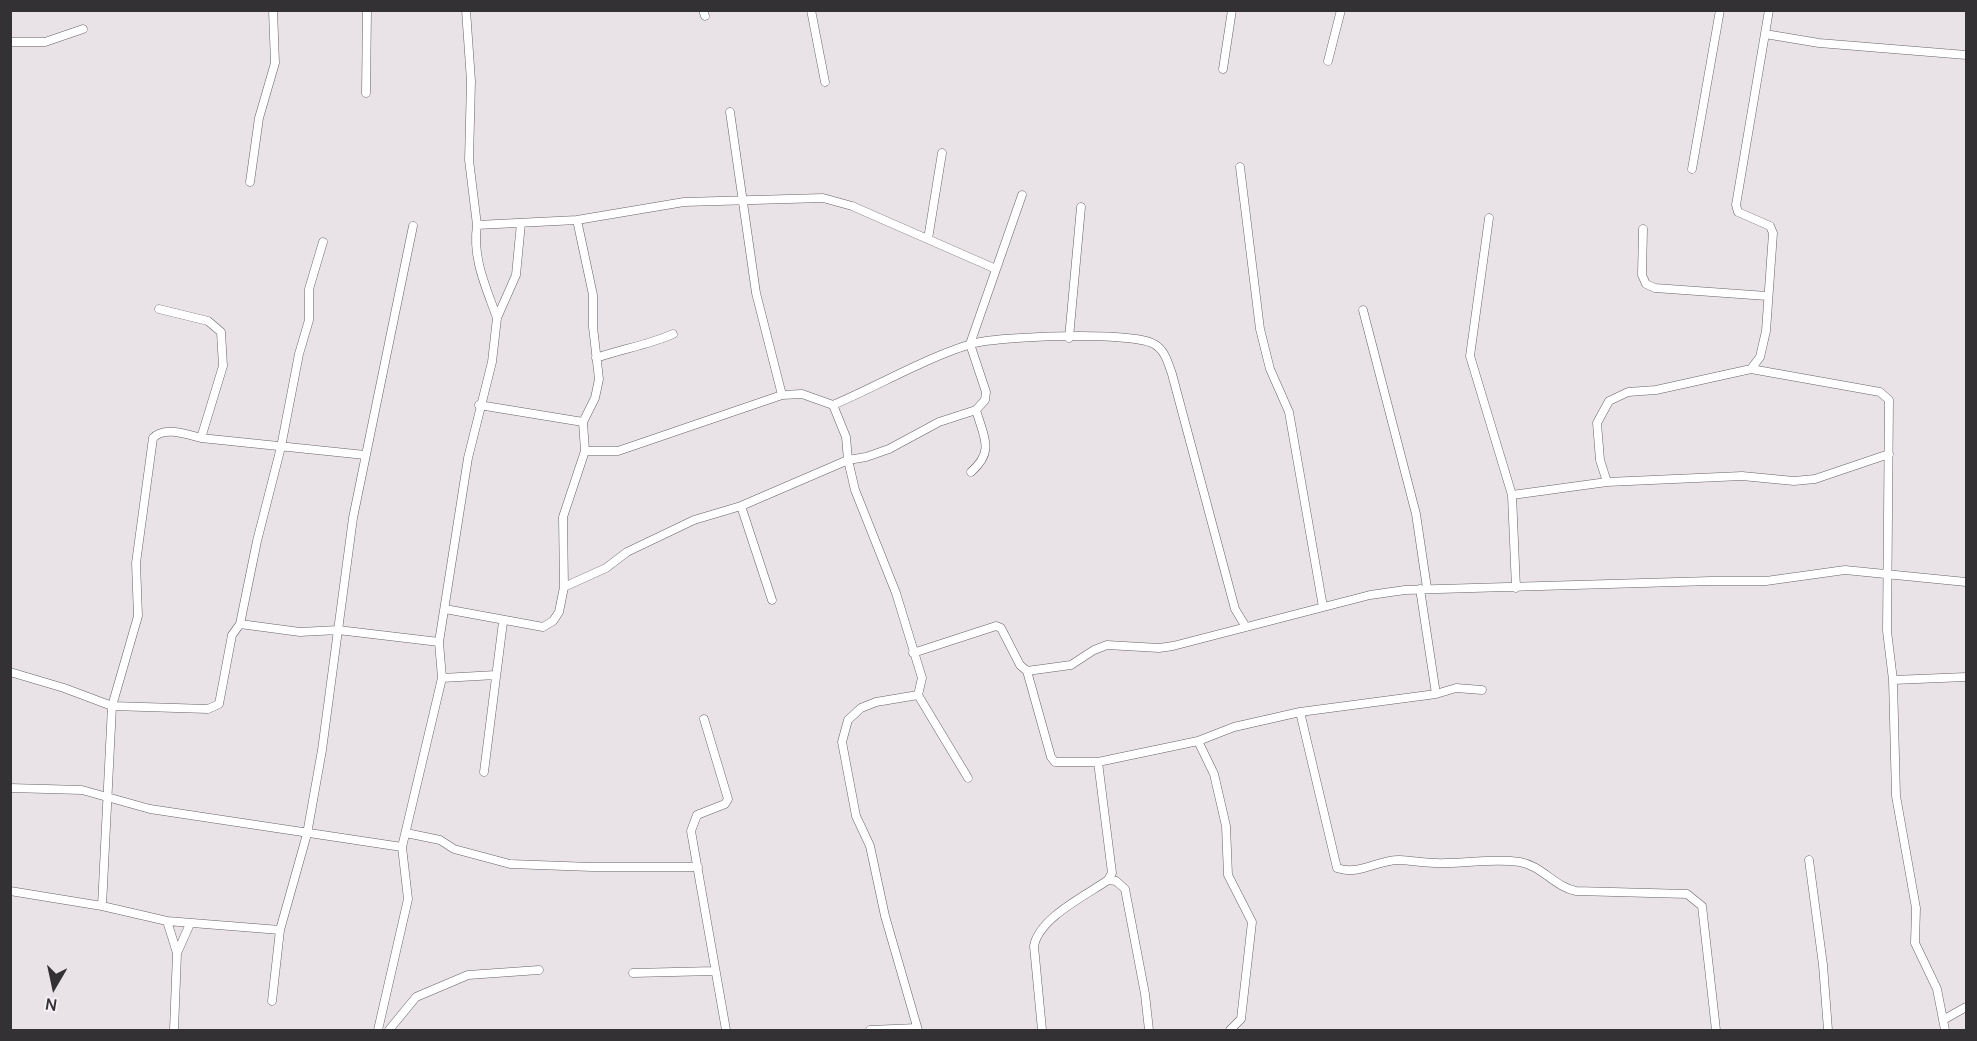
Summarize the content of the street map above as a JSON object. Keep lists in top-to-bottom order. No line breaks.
{"north":"bottom"}
